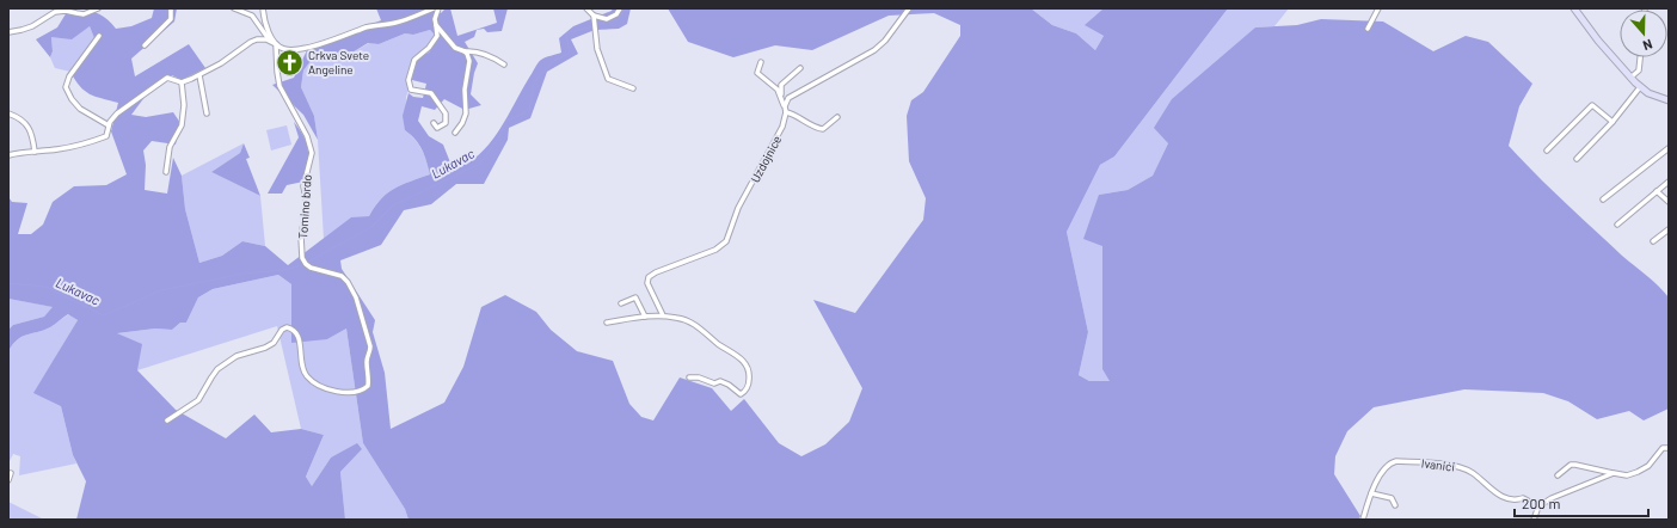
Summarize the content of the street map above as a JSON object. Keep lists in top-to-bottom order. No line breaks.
{"streets":{"street":["Uzdojnice","Tomino brdo","Ivanići"]},"water":["Lukavac"],"places":{"church":["Crkva Svete Angeline"]},"scale_bar":"200 m","north":"bottom"}
